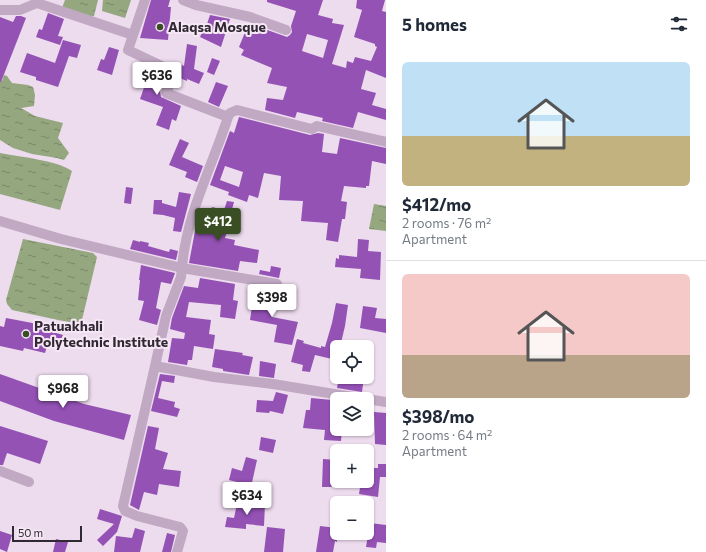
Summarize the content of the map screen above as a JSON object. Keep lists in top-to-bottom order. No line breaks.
{"places":["Alaqsa Mosque","Patuakhali Polytechnic Institute"],"scale_bar":"50 m","page":{"heading":"5 homes","list":[{"name":"$412/mo","note":"2 rooms · 76 m² · Apartment"},{"name":"$398/mo","note":"2 rooms · 64 m² · Apartment"}],"price":["$636","$412","$398","$968","$634"],"map_buttons":["+","−"],"scale":"50 m"}}
